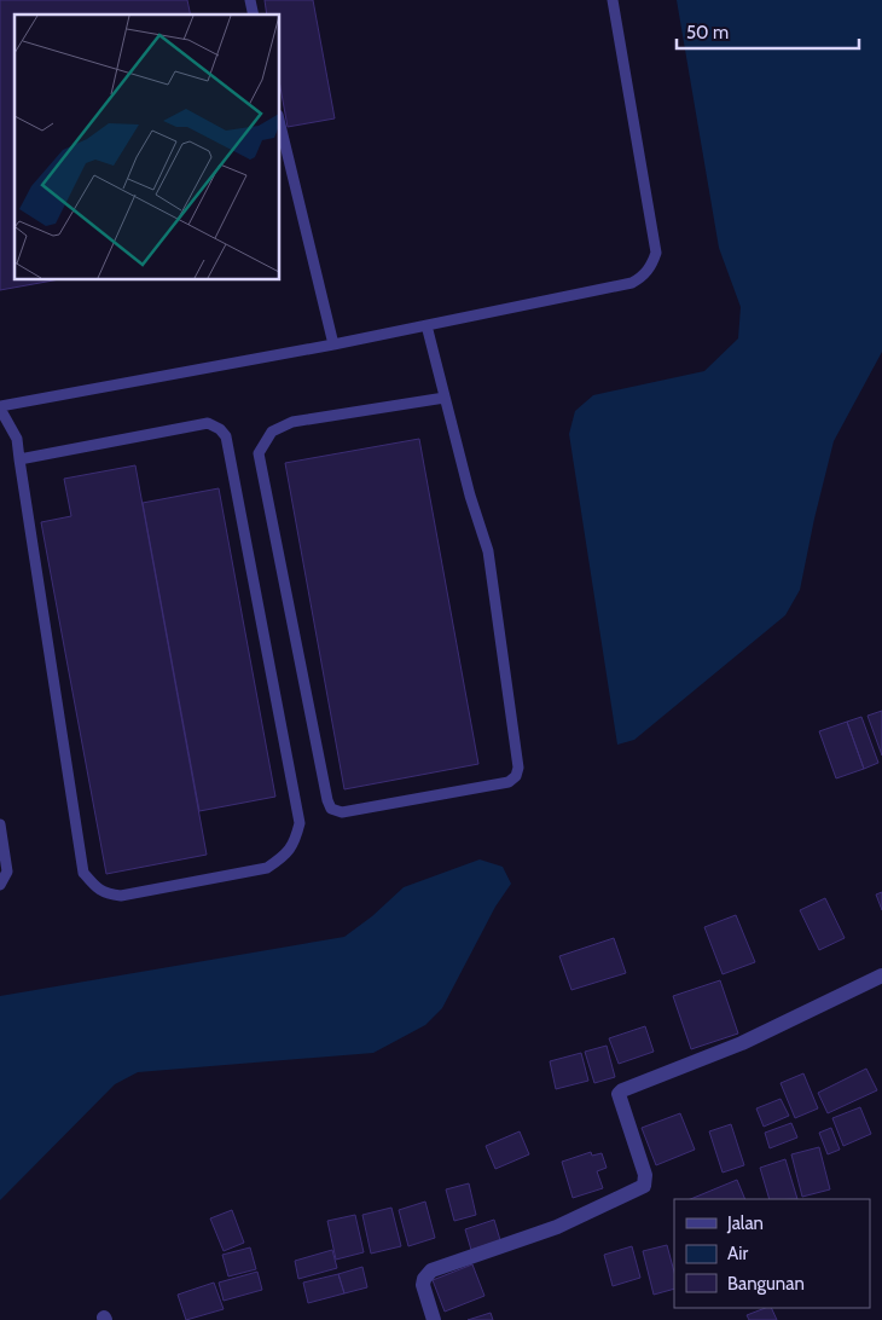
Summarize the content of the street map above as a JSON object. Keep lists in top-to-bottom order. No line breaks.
{"legend":["Jalan","Air","Bangunan"],"scale_bar":"50 m"}
